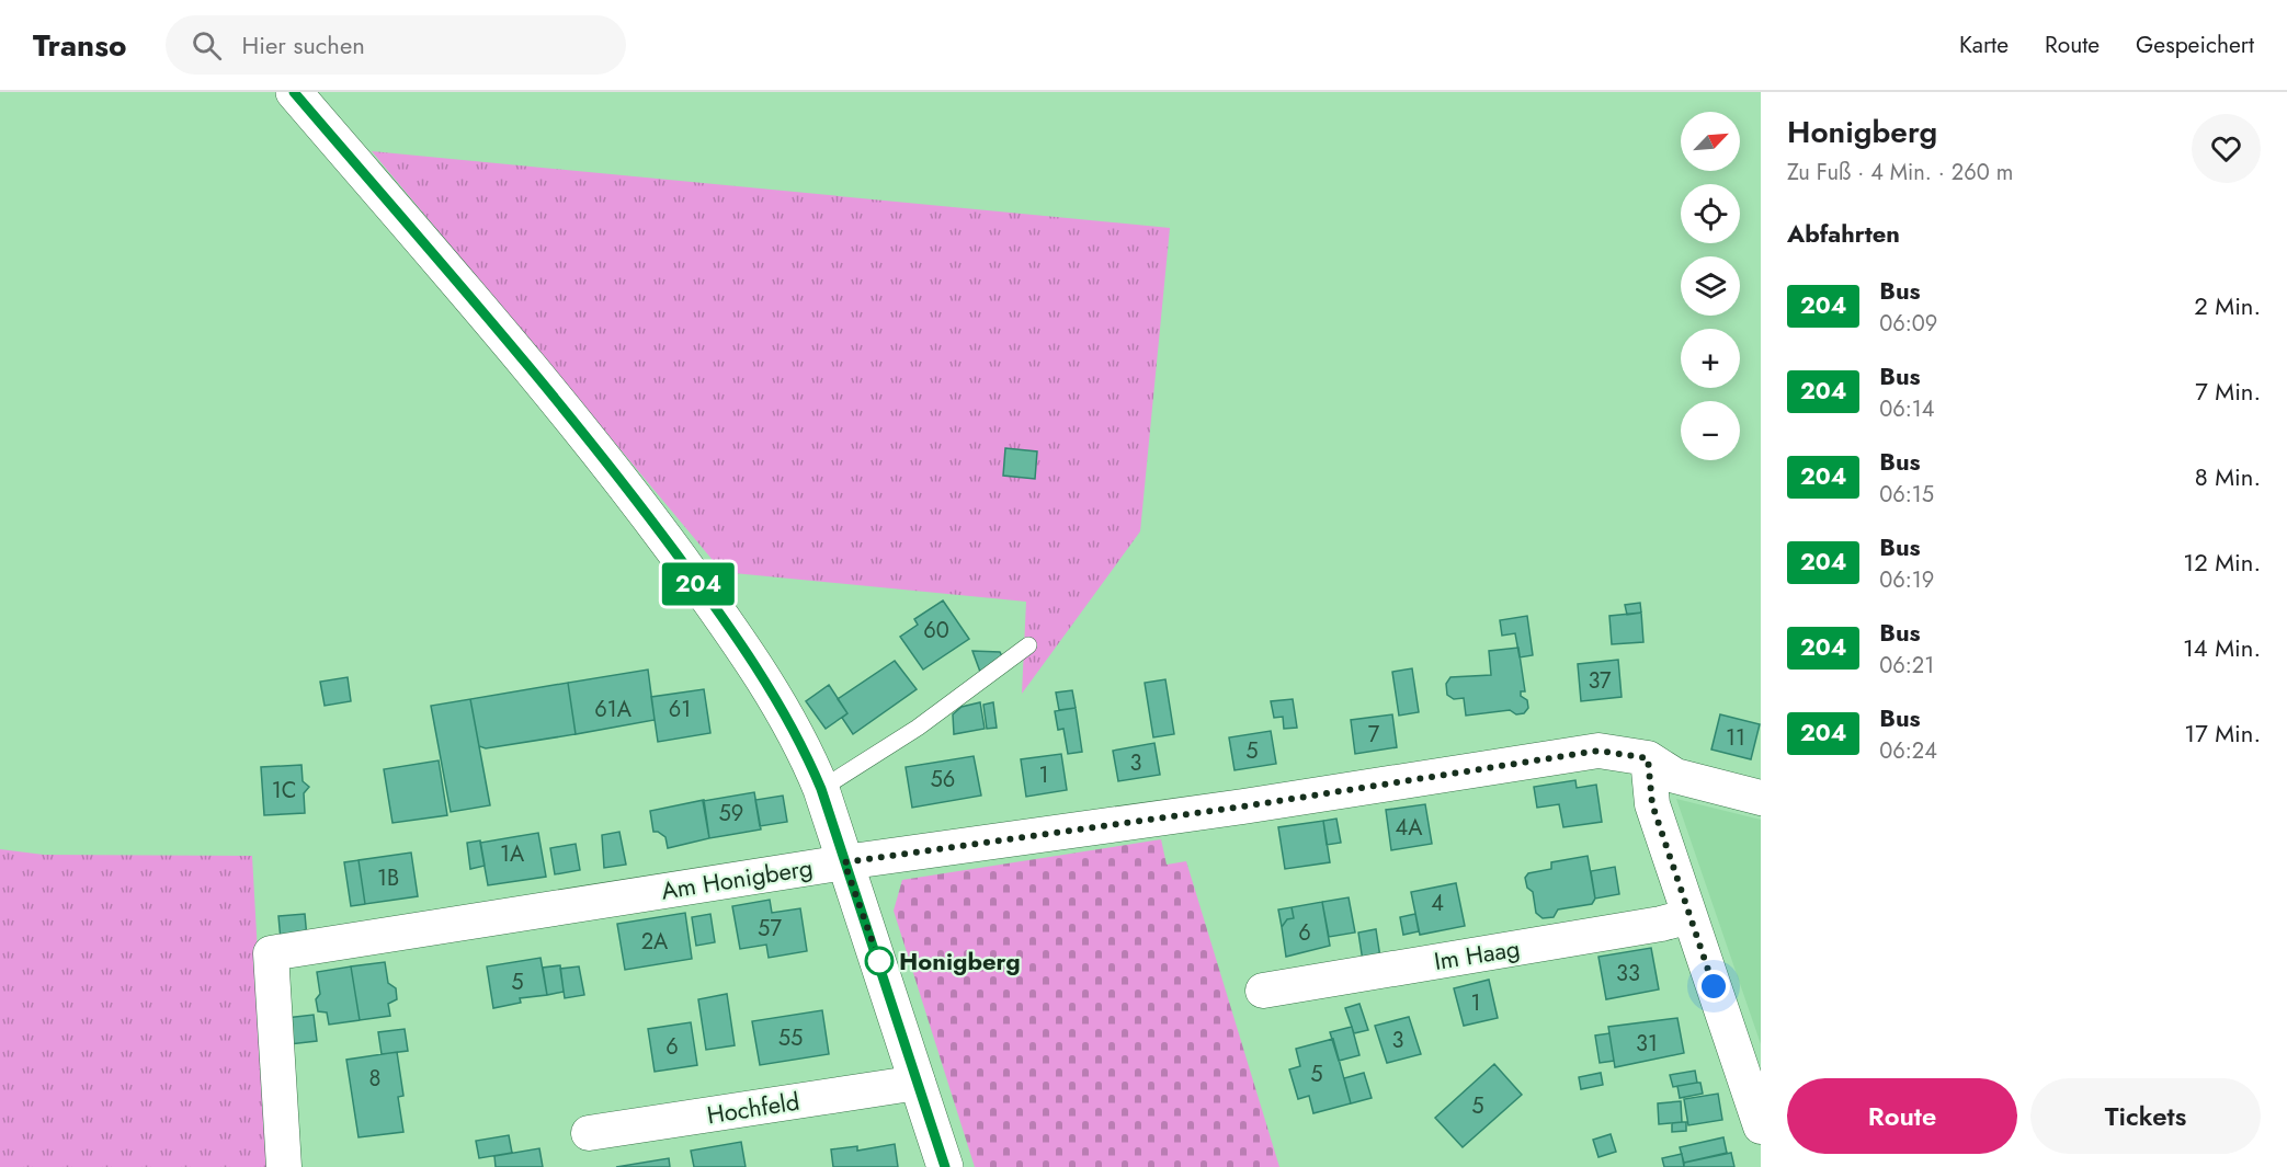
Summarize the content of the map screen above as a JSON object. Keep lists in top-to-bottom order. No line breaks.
{"streets":{"street":["Am Honigberg","Im Haag","Hochfeld"]},"places":["Honigberg"],"lines":["bus line 204"],"house_numbers":["60","37","61A","61","7","11","5","3","1","56","1C","59","4A","1A","1B","4","57","6","2A","33","5","1","55","3","31","6","5","8","5"],"north":"top right","page":{"header":"Transo","search":"Hier suchen","nav":["Karte","Route","Gespeichert"],"on_map":"204","heading":[["Honigberg","Zu Fuß · 4 Min. · 260 m"],"Abfahrten"],"map_buttons":["+","−"],"list":[{"mark":"204","name":"Bus","note":"06:09","value":"2 Min."},{"mark":"204","name":"Bus","note":"06:14","value":"7 Min."},{"mark":"204","name":"Bus","note":"06:15","value":"8 Min."},{"mark":"204","name":"Bus","note":"06:19","value":"12 Min."},{"mark":"204","name":"Bus","note":"06:21","value":"14 Min."},{"mark":"204","name":"Bus","note":"06:24","value":"17 Min."}],"buttons":["Route","Tickets"]}}
